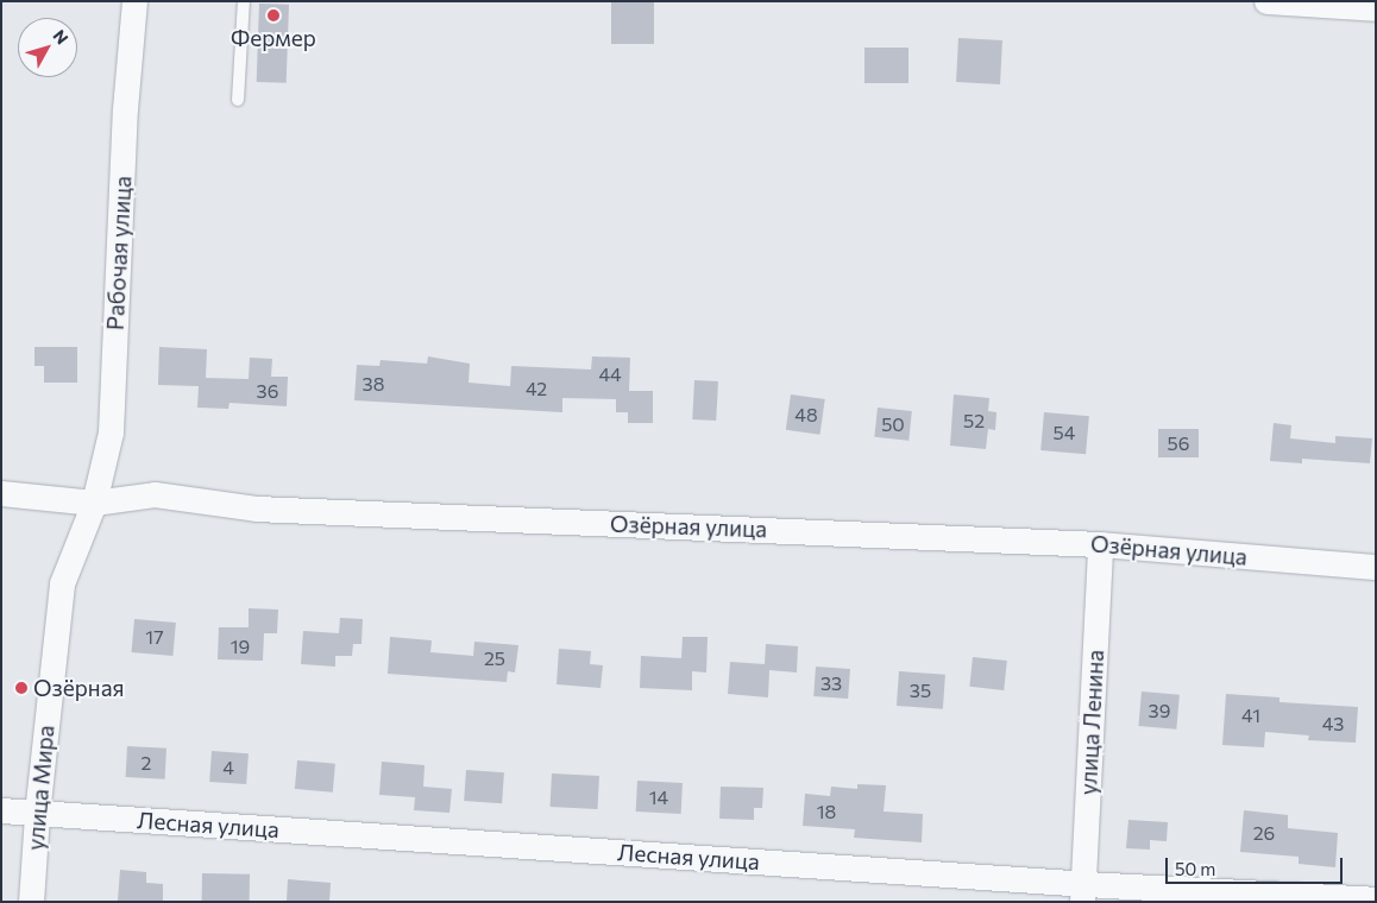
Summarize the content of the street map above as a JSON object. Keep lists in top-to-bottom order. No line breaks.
{"streets":{"street":["Рабочая улица","Озёрная улица","улица Ленина","улица Мира","Лесная улица"]},"crossings":[["Рабочая улица","Озёрная улица"],["Рабочая улица","улица Мира"],["Озёрная улица","улица Ленина"],["Озёрная улица","улица Мира"],["улица Ленина","Лесная улица"],["улица Мира","Лесная улица"]],"places":["Фермер","Озёрная"],"house_numbers":["44","38","42","36","48","52","50","54","56","17","19","25","33","35","39","41","43","2","4","14","18","26"],"scale_bar":"50 m","north":"top right"}
